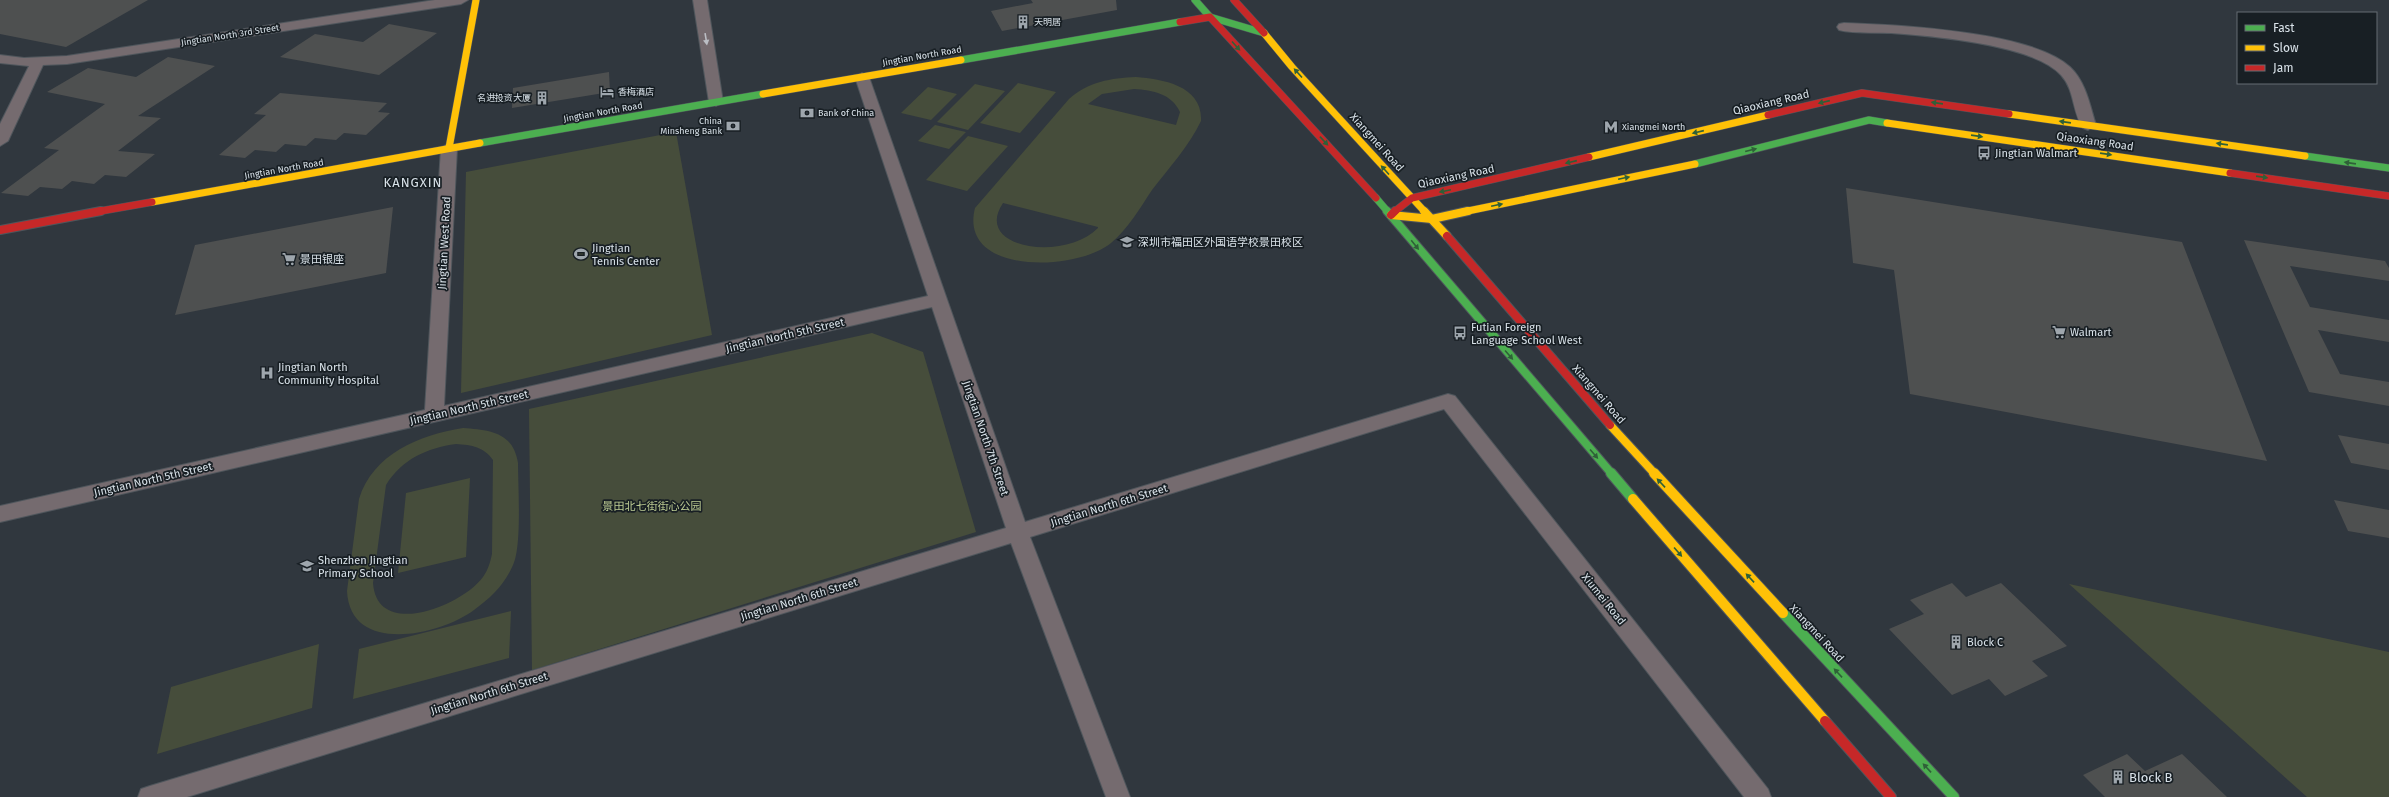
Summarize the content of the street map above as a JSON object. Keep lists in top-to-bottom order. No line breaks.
{"streets":{"main road":["Jingtian North Road","Qiaoxiang Road","Xiangmei Road","Jingtian West Road"],"street":["Jingtian North 3rd Street","Jingtian North 5th Street","Jingtian North 7th Street","Jingtian North 6th Street","Xiumei Road"]},"crossings":[["Jingtian North Road","Jingtian West Road"],["Jingtian North Road","Jingtian North 7th Street"],["Qiaoxiang Road","Xiangmei Road"],["Jingtian West Road","Jingtian North 5th Street"],["Jingtian North 5th Street","Jingtian North 7th Street"],["Jingtian North 7th Street","Jingtian North 6th Street"],["Jingtian North 6th Street","Xiumei Road"]],"districts":["KANGXIN"],"parks":["景田北七街街心公园"],"places":{"building":["天明居","名进投资大厦","Block C","Block B"],"hotel":["香梅酒店"],"bank":["Bank of China","China Minsheng Bank"],"metro station":["Xiangmei North"],"bus stop":["Jingtian Walmart","Futian Foreign Language School West"],"school or university":["深圳市福田区外国语学校景田校区","Shenzhen Jingtian Primary School"],"sports":["Jingtian Tennis Center"],"supermarket":["景田银座","Walmart"],"hospital":["Jingtian North Community Hospital"]},"legend":["Fast","Slow","Jam"]}
